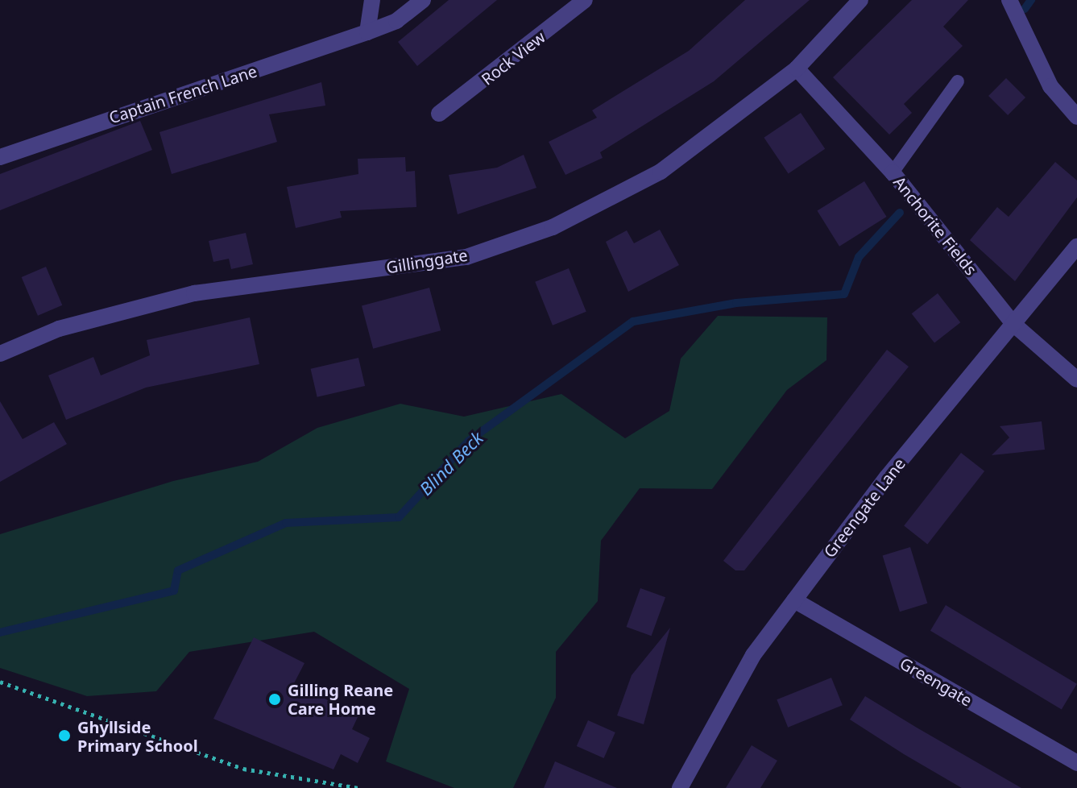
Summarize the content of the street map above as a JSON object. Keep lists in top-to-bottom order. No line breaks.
{"streets":{"street":["Rock View","Captain French Lane","Anchorite Fields","Gillinggate","Greengate Lane","Greengate"]},"crossings":[["Anchorite Fields","Gillinggate"],["Anchorite Fields","Greengate Lane"],["Greengate Lane","Greengate"]],"water":["Blind Beck"],"places":["Gilling Reane Care Home","Ghyllside Primary School"]}
